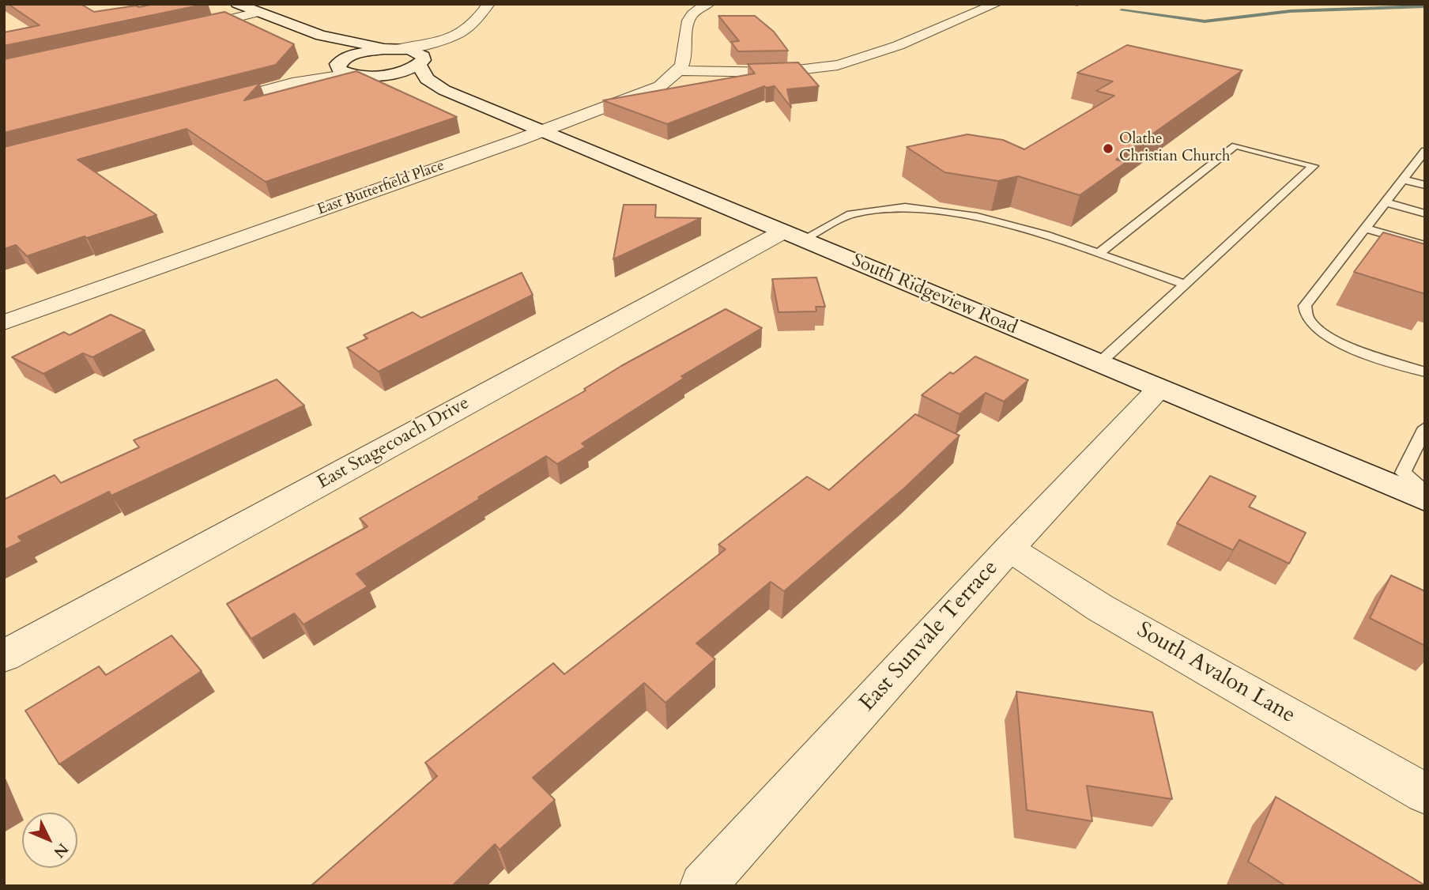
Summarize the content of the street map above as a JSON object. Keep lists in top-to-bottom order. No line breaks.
{"streets":{"main road":["South Ridgeview Road"],"street":["East Butterfield Place","East Stagecoach Drive","East Sunvale Terrace","South Avalon Lane"]},"crossings":[["East Butterfield Place","South Ridgeview Road"],["South Ridgeview Road","East Stagecoach Drive"],["South Ridgeview Road","East Sunvale Terrace"],["East Sunvale Terrace","South Avalon Lane"]],"places":["Olathe Christian Church"],"north":"bottom right"}
